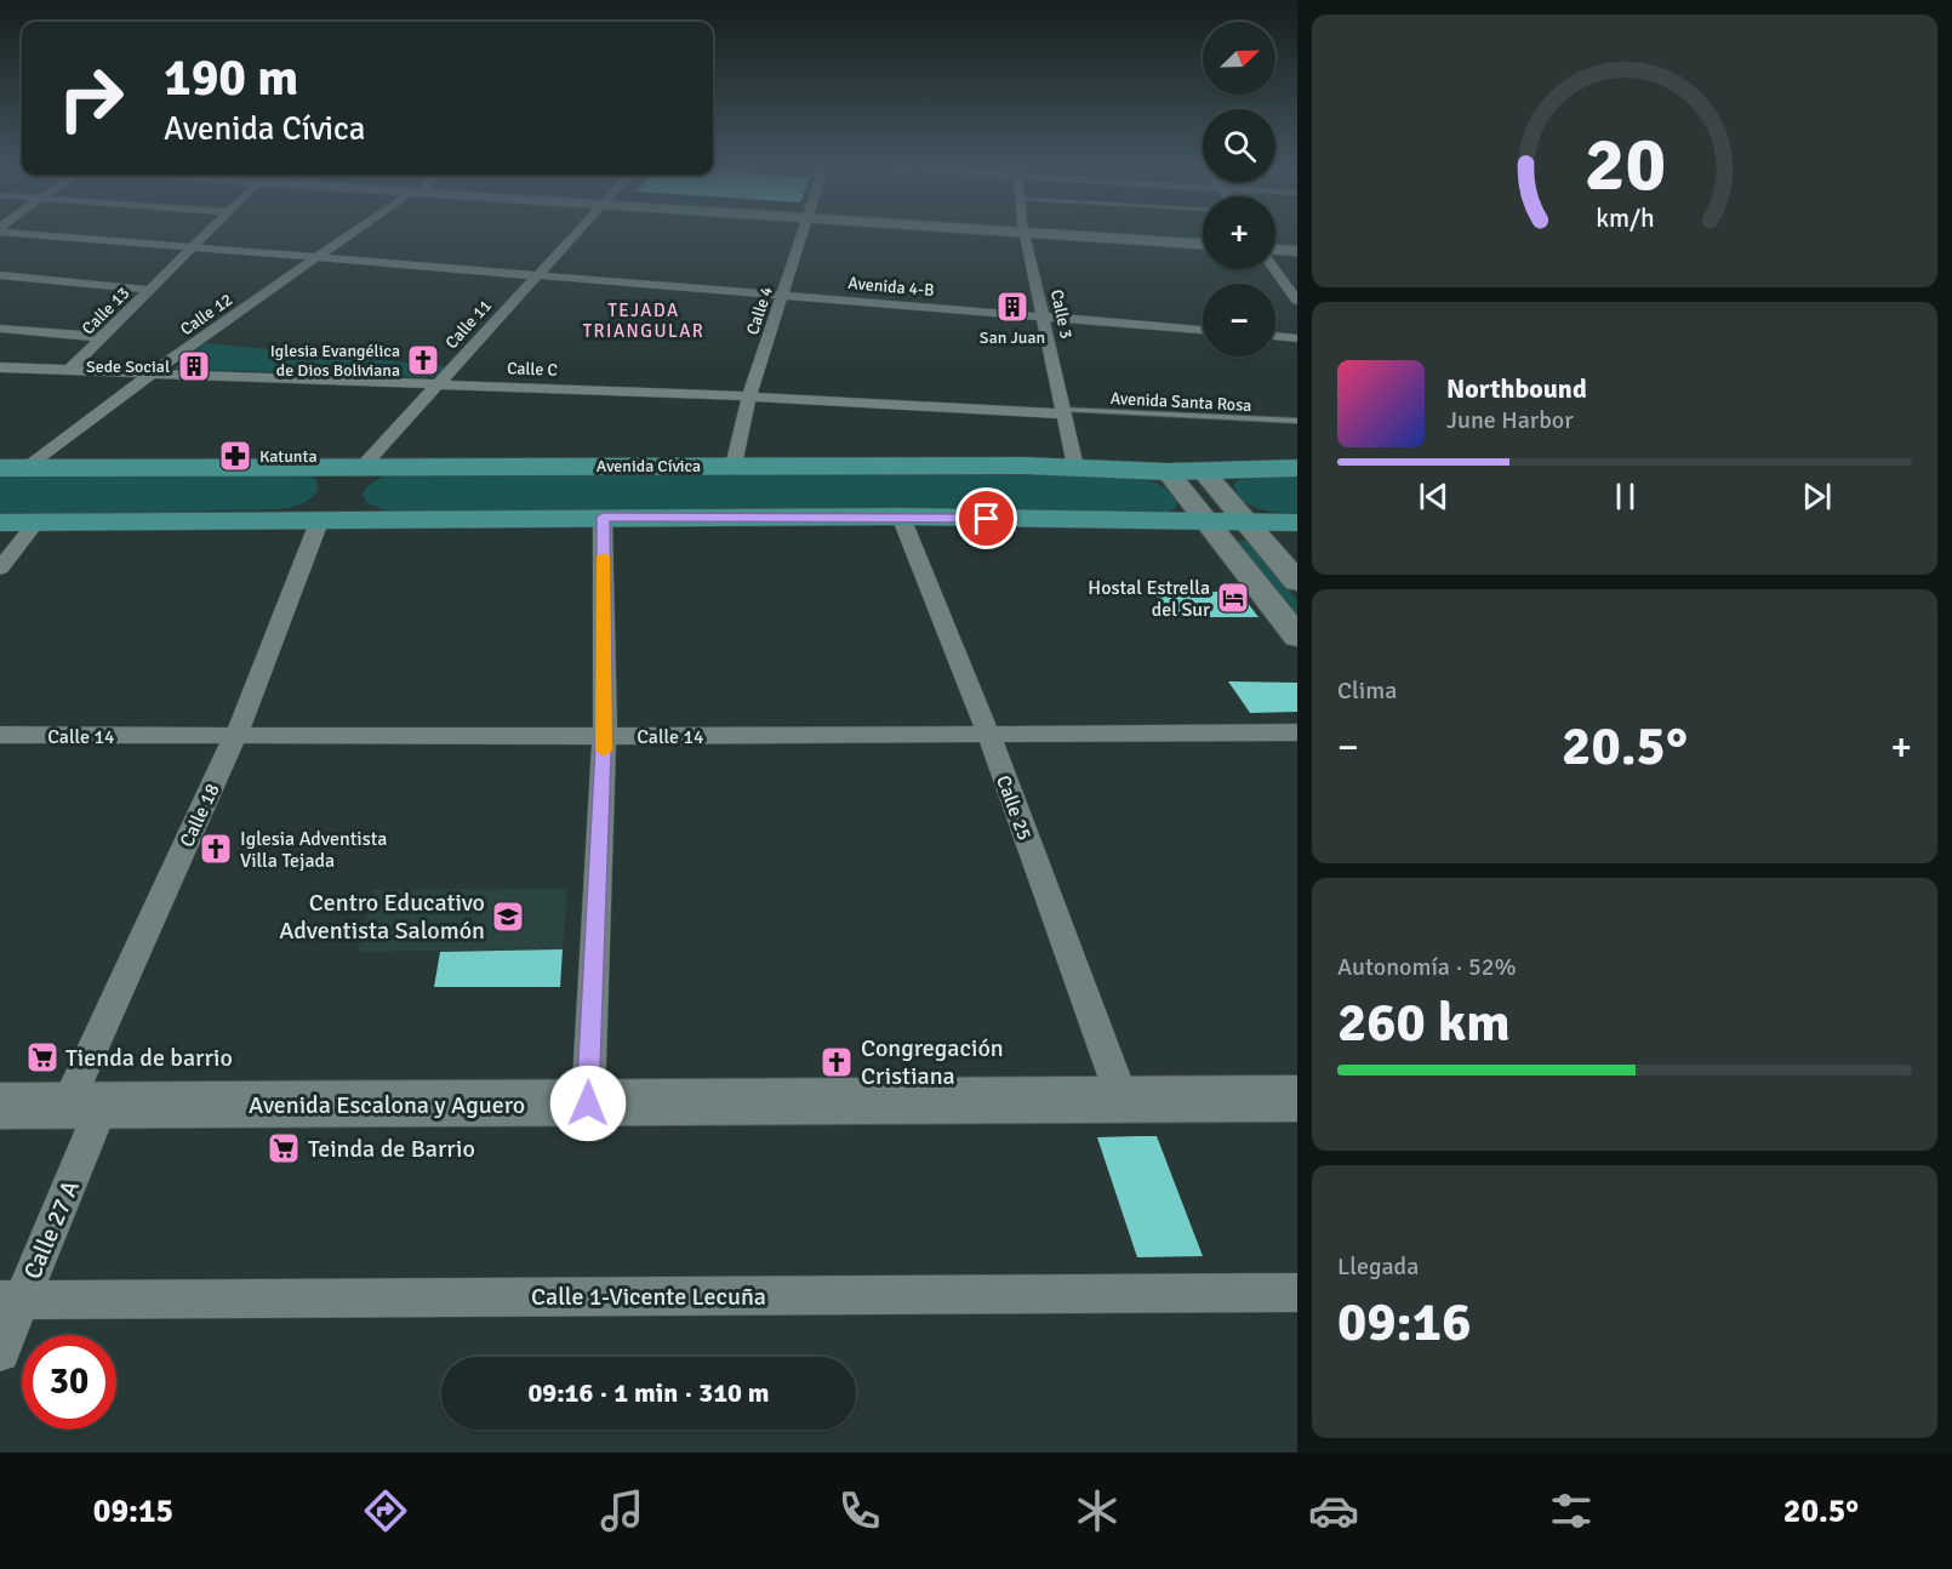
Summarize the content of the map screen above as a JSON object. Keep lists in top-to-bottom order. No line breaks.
{"streets":{"main road":["Avenida Cívica"],"street":["Avenida 4-B","Calle 13","Calle 4","Calle 12","Calle 3","Calle 11","Calle C","Calle 14","Calle 25","Calle 18","Avenida Escalona y Aguero","Calle 27 A","Calle 1-Vicente Lecuña"],"lane":["Avenida Santa Rosa"]},"crossings":[["Avenida 4-B","Calle 13"],["Avenida 4-B","Calle 4"],["Avenida 4-B","Calle 12"],["Avenida 4-B","Calle 3"],["Avenida 4-B","Calle 11"],["Calle 13","Calle C"],["Calle 4","Calle C"],["Calle 4","Avenida Cívica"],["Calle 12","Calle C"],["Calle 12","Avenida Cívica"],["Calle 3","Calle C"],["Calle 3","Avenida Santa Rosa"],["Calle 3","Avenida Cívica"],["Calle 11","Calle C"],["Calle 11","Avenida Cívica"],["Calle C","Avenida Santa Rosa"],["Calle 14","Calle 25"],["Calle 14","Calle 18"],["Calle 25","Avenida Escalona y Aguero"],["Calle 18","Avenida Escalona y Aguero"],["Calle 18","Calle 27 A"],["Avenida Escalona y Aguero","Calle 27 A"],["Calle 27 A","Calle 1-Vicente Lecuña"]],"districts":["TEJADA TRIANGULAR"],"places":{"building":["San Juan","Sede Social"],"church":["Iglesia Evangélica de Dios Boliviana","Iglesia Adventista Villa Tejada","Congregación Cristiana"],"pharmacy":["Katunta"],"hotel":["Hostal Estrella del Sur"],"school or university":["Centro Educativo Adventista Salomón"],"supermarket":["Tienda de barrio","Teinda de Barrio"]},"north":"top right","page":{"map_buttons":["+","−"],"turn":["190 m","Avenida Cívica"],"song":["Northbound","June Harbor"],"tile":["Clima",["Autonomía · 52%","260 km"],["Llegada","09:16"]],"heat":["−","20.5°","+"],"limit":"30","trip":"09:16 · 1 min · 310 m","tabs":["09:15","20.5°"],"gauge":["20","km/h"]}}
